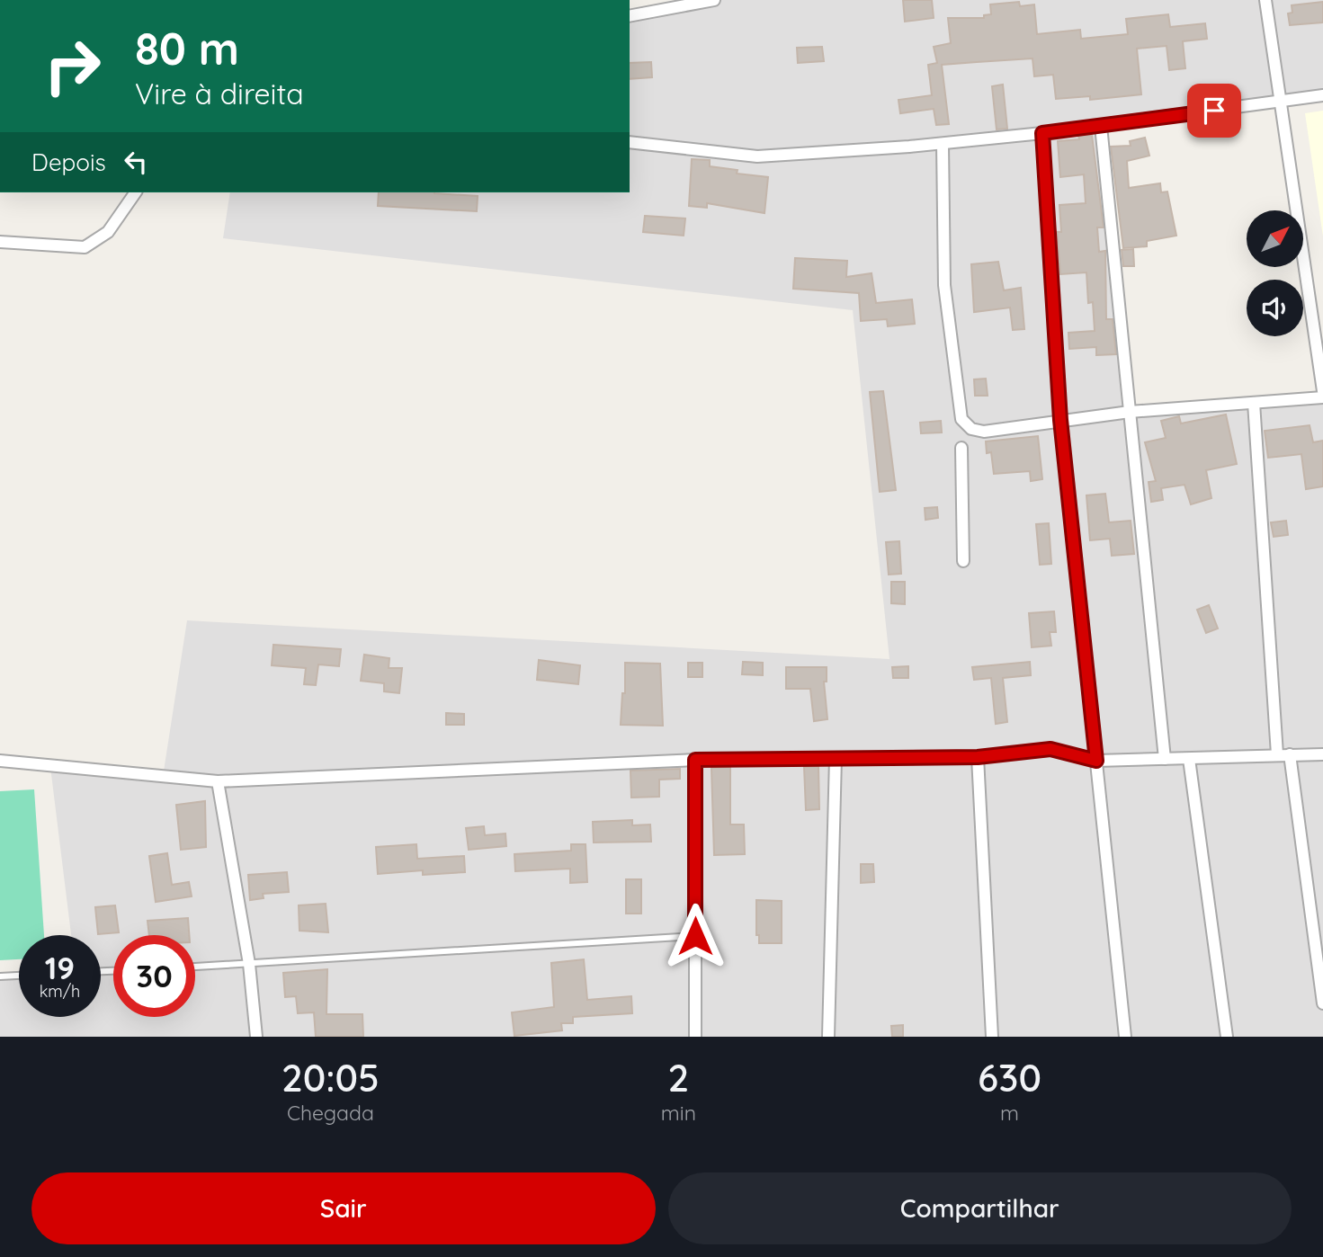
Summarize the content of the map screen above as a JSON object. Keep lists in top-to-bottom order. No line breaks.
{"north":"top right","page":{"turn":["80 m","Vire à direita"],"then":"Depois","speed":"19 km/h","limit":"30","eta":["20:05","Chegada","2","min","630","m"],"buttons":["Sair","Compartilhar"]}}
